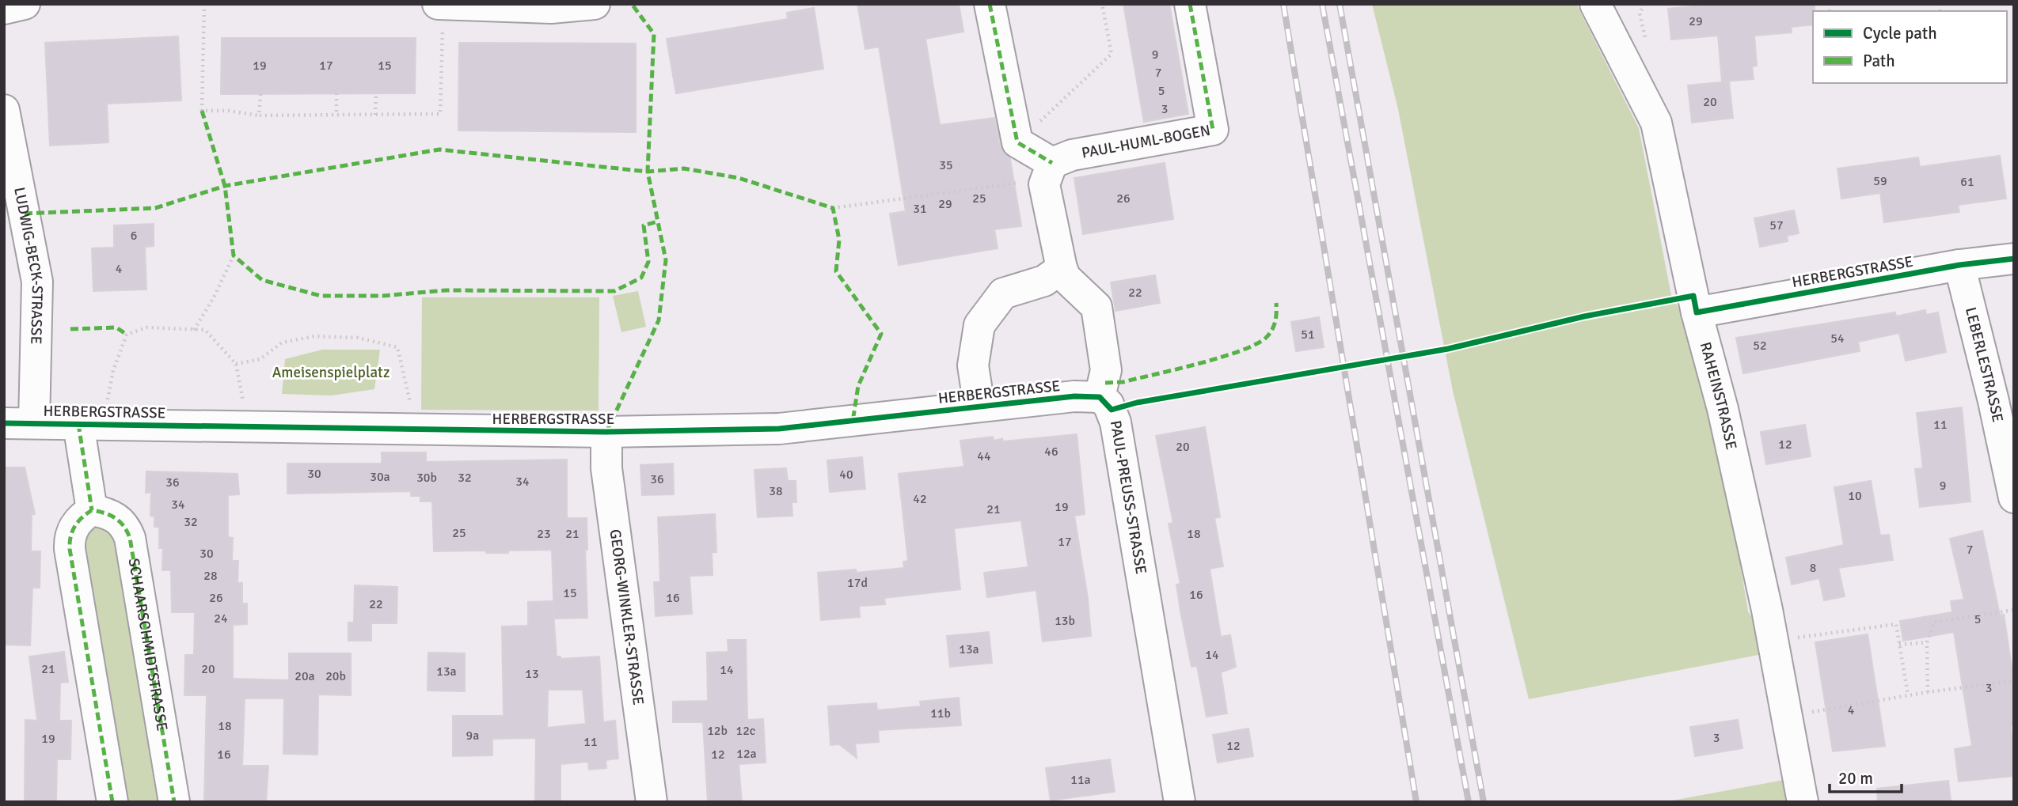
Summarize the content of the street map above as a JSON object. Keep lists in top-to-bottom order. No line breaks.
{"streets":{"street":["PAUL-HUML-BOGEN","LUDWIG-BECK-STRASSE","HERBERGSTRASSE","LEBERLESTRASSE","RAHEINSTRASSE","PAUL-PREUSS-STRASSE","GEORG-WINKLER-STRASSE","SCHAARSCHMIDTSTRASSE"]},"crossings":[["LUDWIG-BECK-STRASSE","HERBERGSTRASSE"],["HERBERGSTRASSE","LEBERLESTRASSE"],["HERBERGSTRASSE","RAHEINSTRASSE"],["HERBERGSTRASSE","PAUL-PREUSS-STRASSE"],["HERBERGSTRASSE","GEORG-WINKLER-STRASSE"]],"parks":["Ameisenspielplatz"],"house_numbers":["29","9","19","17","15","7","5","20","3","35","59","61","25","26","29","31","57","6","4","22","51","54","52","11","12","20","46","44","30","40","30a","30b","32","36","34","36","9","38","10","42","34","19","21","32","25","23","21","18","17","7","30","8","28","17d","15","16","26","16","22","24","5","13b","13a","14","21","20","14","13a","13","20a","20b","3","4","11b","18","12b","12c","9a","3","19","11","12","12a","16","12","11a"],"legend":["Cycle path","Path"],"scale_bar":"20 m"}
